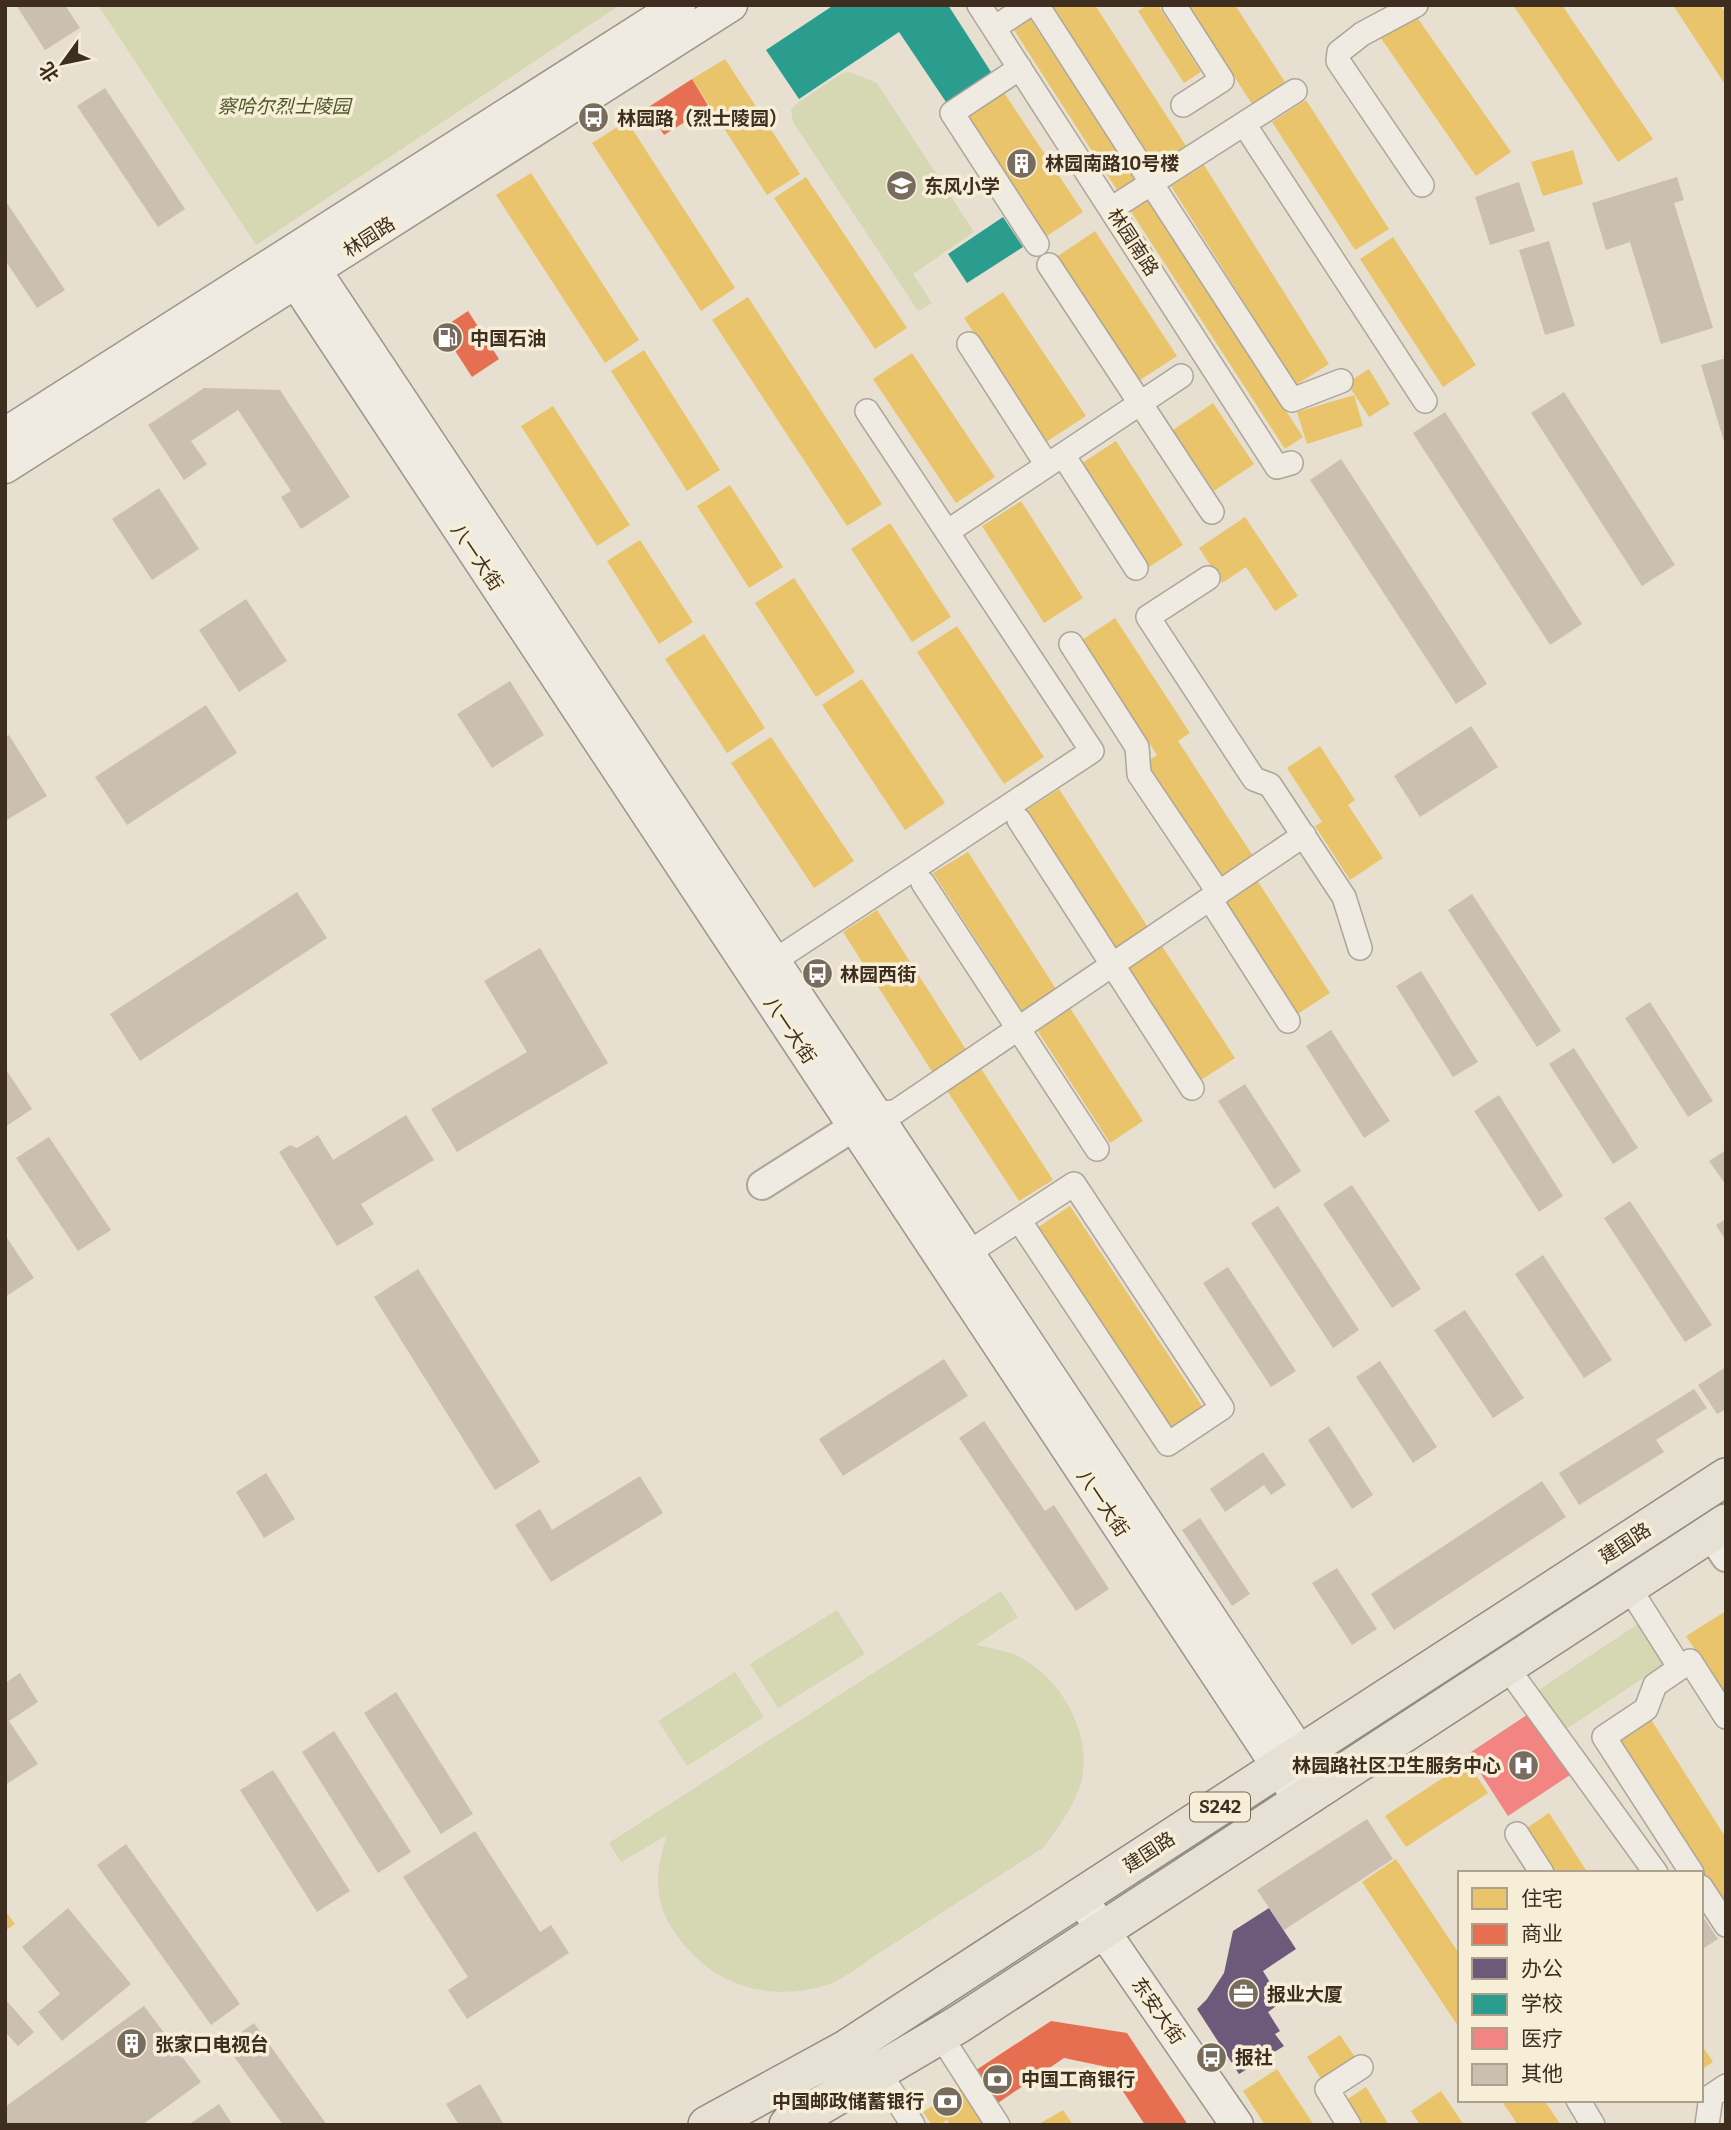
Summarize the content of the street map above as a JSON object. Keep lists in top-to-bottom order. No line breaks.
{"streets":{"main road":["林园路","八一大街","建国路","S242","东安大街"],"street":["林园南路"]},"crossings":[["林园路","八一大街"],["八一大街","建国路"],["建国路","东安大街"]],"parks":["察哈尔烈士陵园"],"places":{"bus stop":["林园路（烈士陵园）","林园西街","报社"],"building":["林园南路10号楼","张家口电视台"],"school or university":["东风小学"],"fuel station":["中国石油"],"hospital":["林园路社区卫生服务中心"],"office":["报业大厦"],"bank":["中国工商银行","中国邮政储蓄银行"]},"legend":["住宅","商业","办公","学校","医疗","其他"],"north":"bottom left"}
